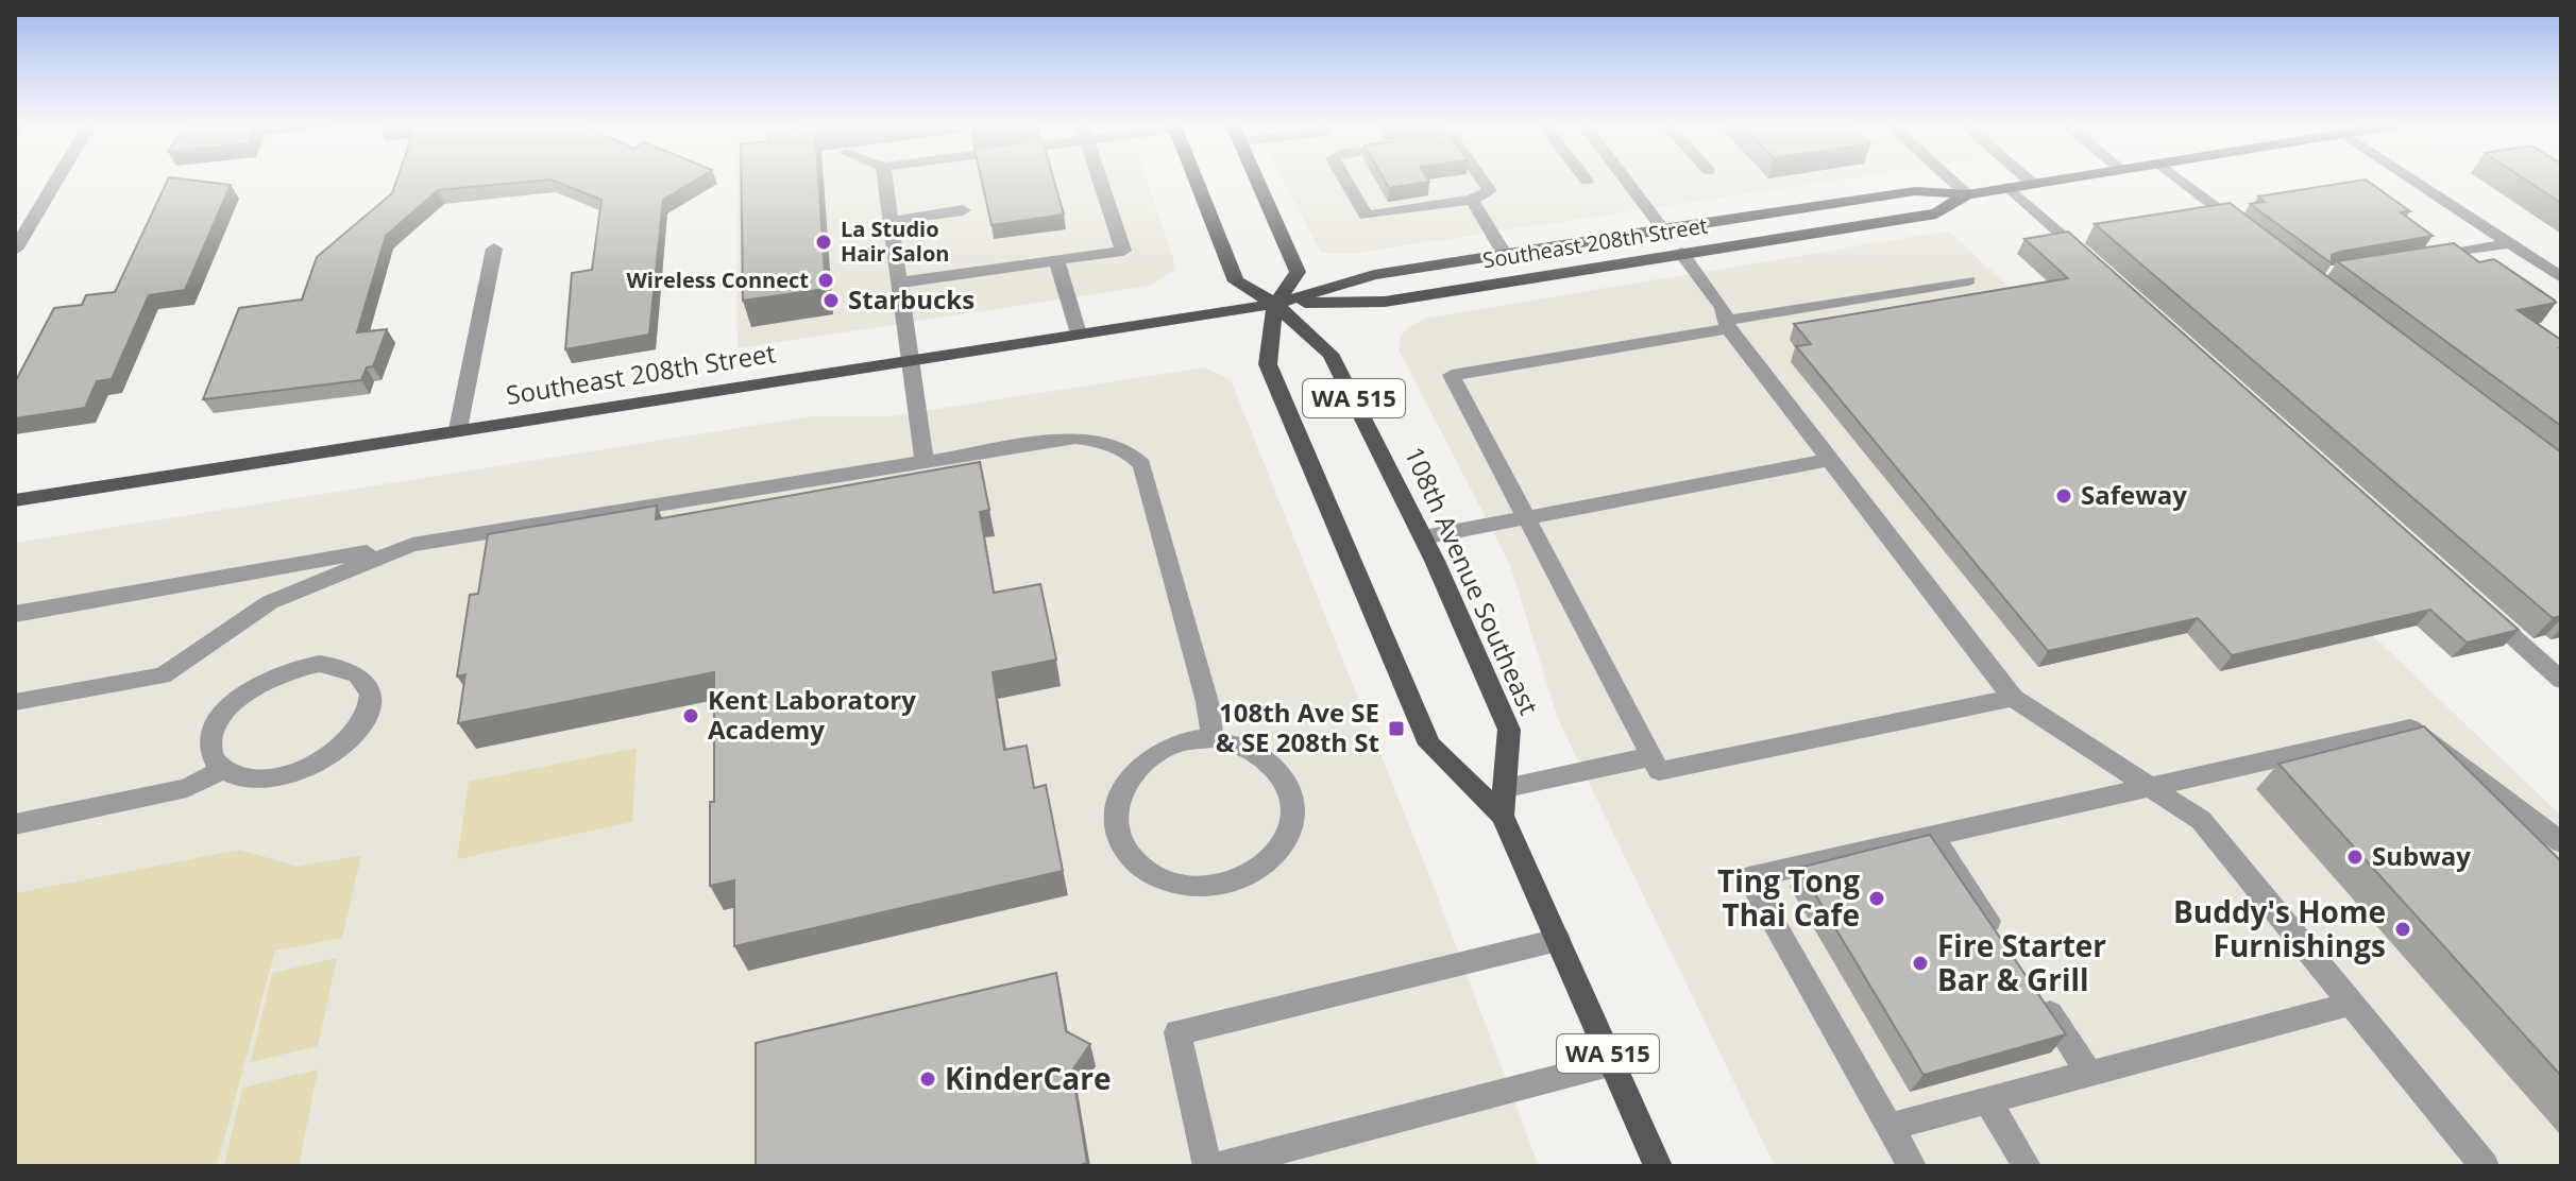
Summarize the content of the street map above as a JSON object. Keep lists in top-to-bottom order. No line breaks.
{"streets":{"main road":["Southeast 208th Street","WA 515","108th Avenue Southeast"]},"crossings":[["Southeast 208th Street","WA 515"],["Southeast 208th Street","108th Avenue Southeast"],["WA 515","108th Avenue Southeast"]],"places":{"other":["La Studio Hair Salon","Wireless Connect","Starbucks","Safeway","Kent Laboratory Academy","Subway","Ting Tong Thai Cafe","Buddy's Home Furnishings","Fire Starter Bar & Grill","KinderCare"],"transit":["108th Ave SE & SE 208th St"]}}
